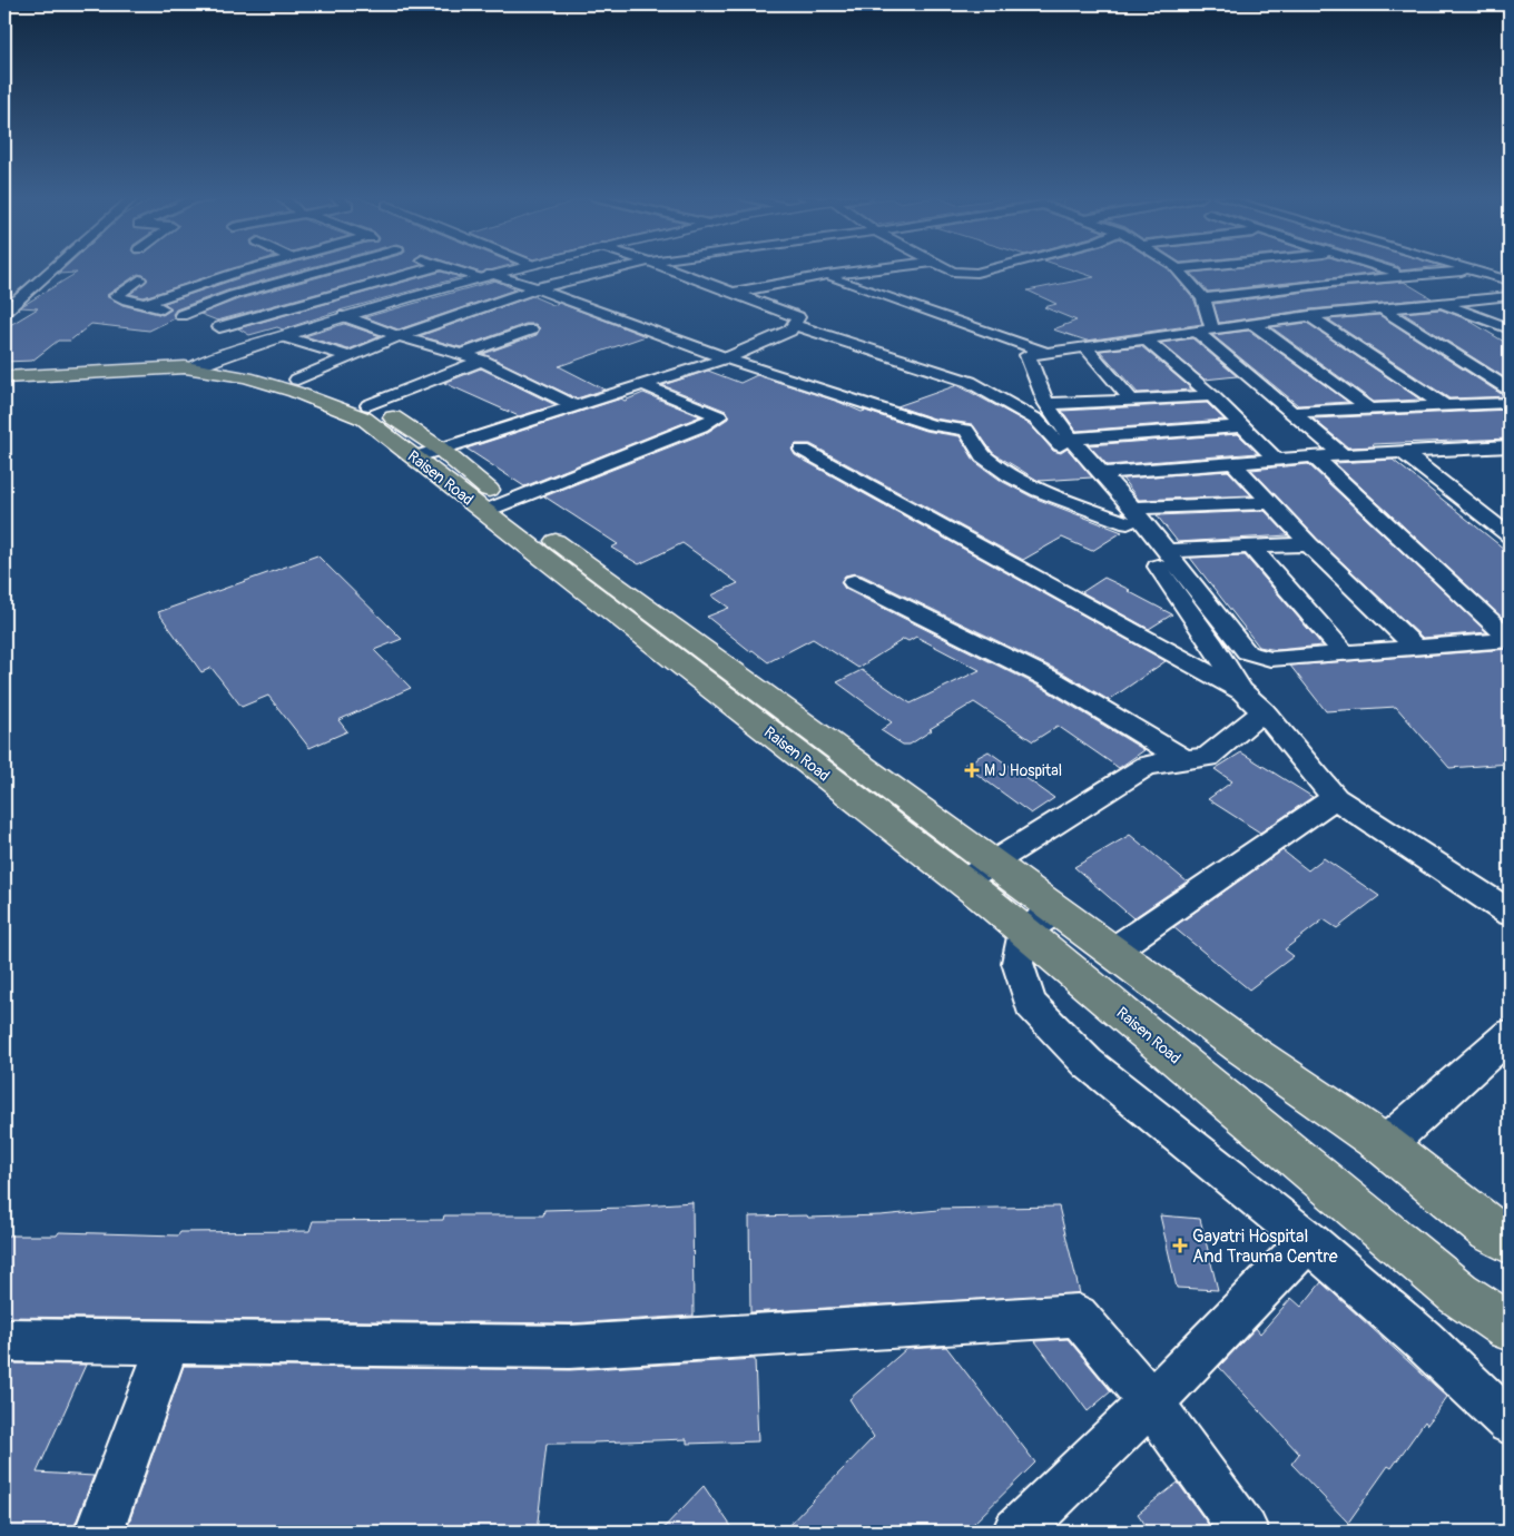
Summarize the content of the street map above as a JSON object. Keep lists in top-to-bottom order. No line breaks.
{"streets":{"main road":["Raisen Road"]},"places":{"health":["M J Hospital","Gayatri Hospital And Trauma Centre"]}}
